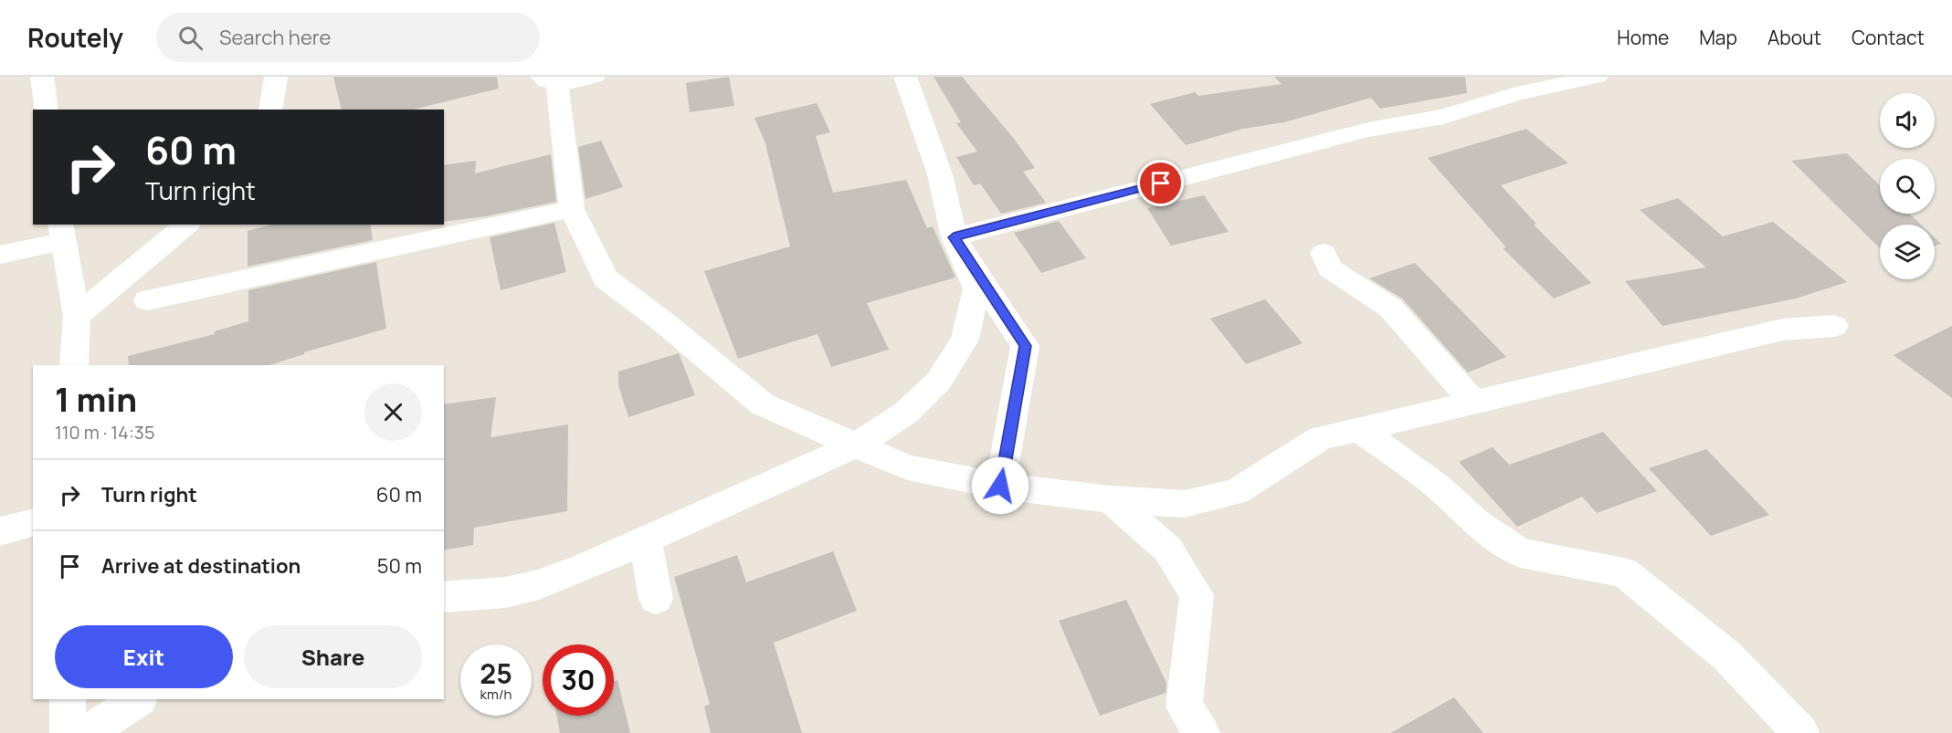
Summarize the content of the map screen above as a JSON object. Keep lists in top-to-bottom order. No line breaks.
{"page":{"header":"Routely","search":"Search here","nav":["Home","Map","About","Contact"],"turn":["60 m","Turn right"],"heading":["1 min","110 m · 14:35"],"list":[{"name":"Turn right","value":"60 m"},{"name":"Arrive at destination","value":"50 m"}],"buttons":["Exit","Share"],"speed":"25 km/h","limit":"30"}}
